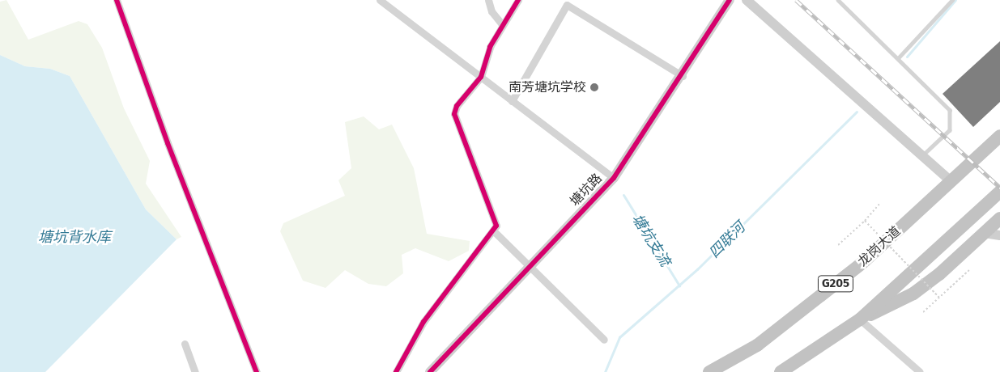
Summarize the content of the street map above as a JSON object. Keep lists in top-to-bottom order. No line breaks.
{"streets":{"highway":["龙岗大道","G205"],"street":["塘坑路"]},"water":["塘坑背水库","塘坑支流","四联河"],"places":["南芳塘坑学校"]}
